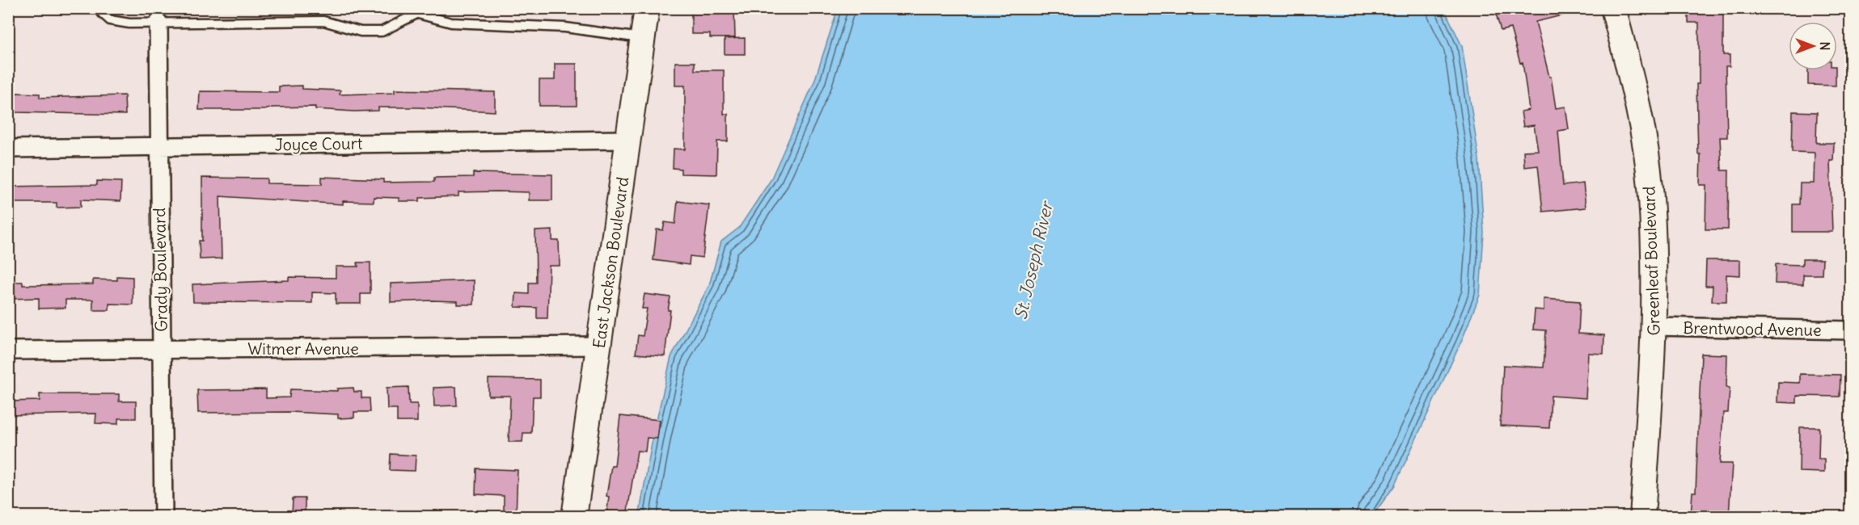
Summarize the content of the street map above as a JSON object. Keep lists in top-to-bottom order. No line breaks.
{"streets":{"main road":["Greenleaf Boulevard","East Jackson Boulevard"],"street":["Joyce Court","Grady Boulevard","Brentwood Avenue","Witmer Avenue"]},"crossings":[["Joyce Court","East Jackson Boulevard"],["Joyce Court","Grady Boulevard"],["Greenleaf Boulevard","Brentwood Avenue"],["East Jackson Boulevard","Witmer Avenue"],["Grady Boulevard","Witmer Avenue"]],"water":["St. Joseph River"],"north":"right"}
